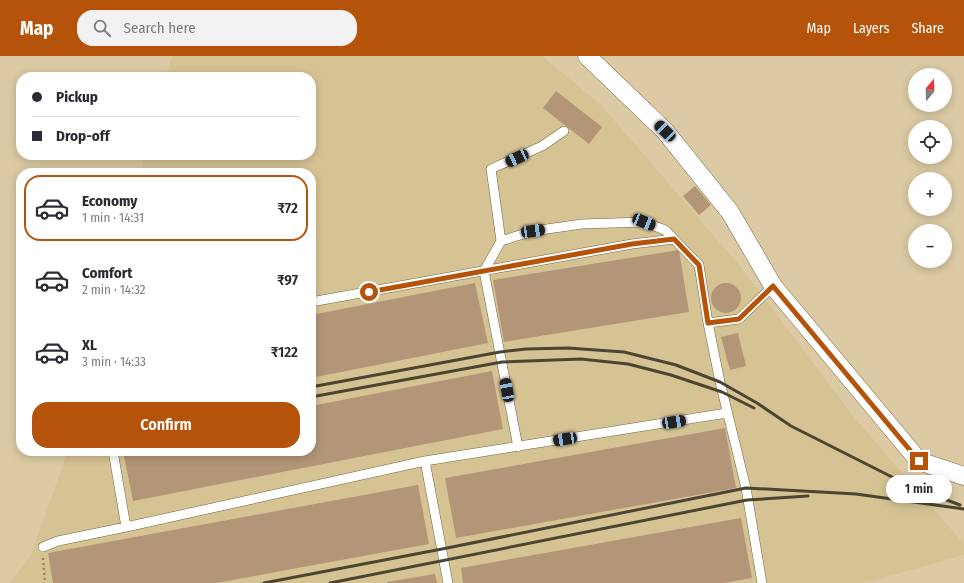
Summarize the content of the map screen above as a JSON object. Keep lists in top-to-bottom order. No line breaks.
{"north":"top","page":{"header":"Map","search":"Search here","nav":["Map","Layers","Share"],"map_buttons":["+","−"],"banner":["Pickup","Drop-off"],"list":[{"name":"Economy","note":"1 min · 14:31","value":"₹72"},{"name":"Comfort","note":"2 min · 14:32","value":"₹97"},{"name":"XL","note":"3 min · 14:33","value":"₹122"}],"buttons":"Confirm","bubble":"1 min"}}
